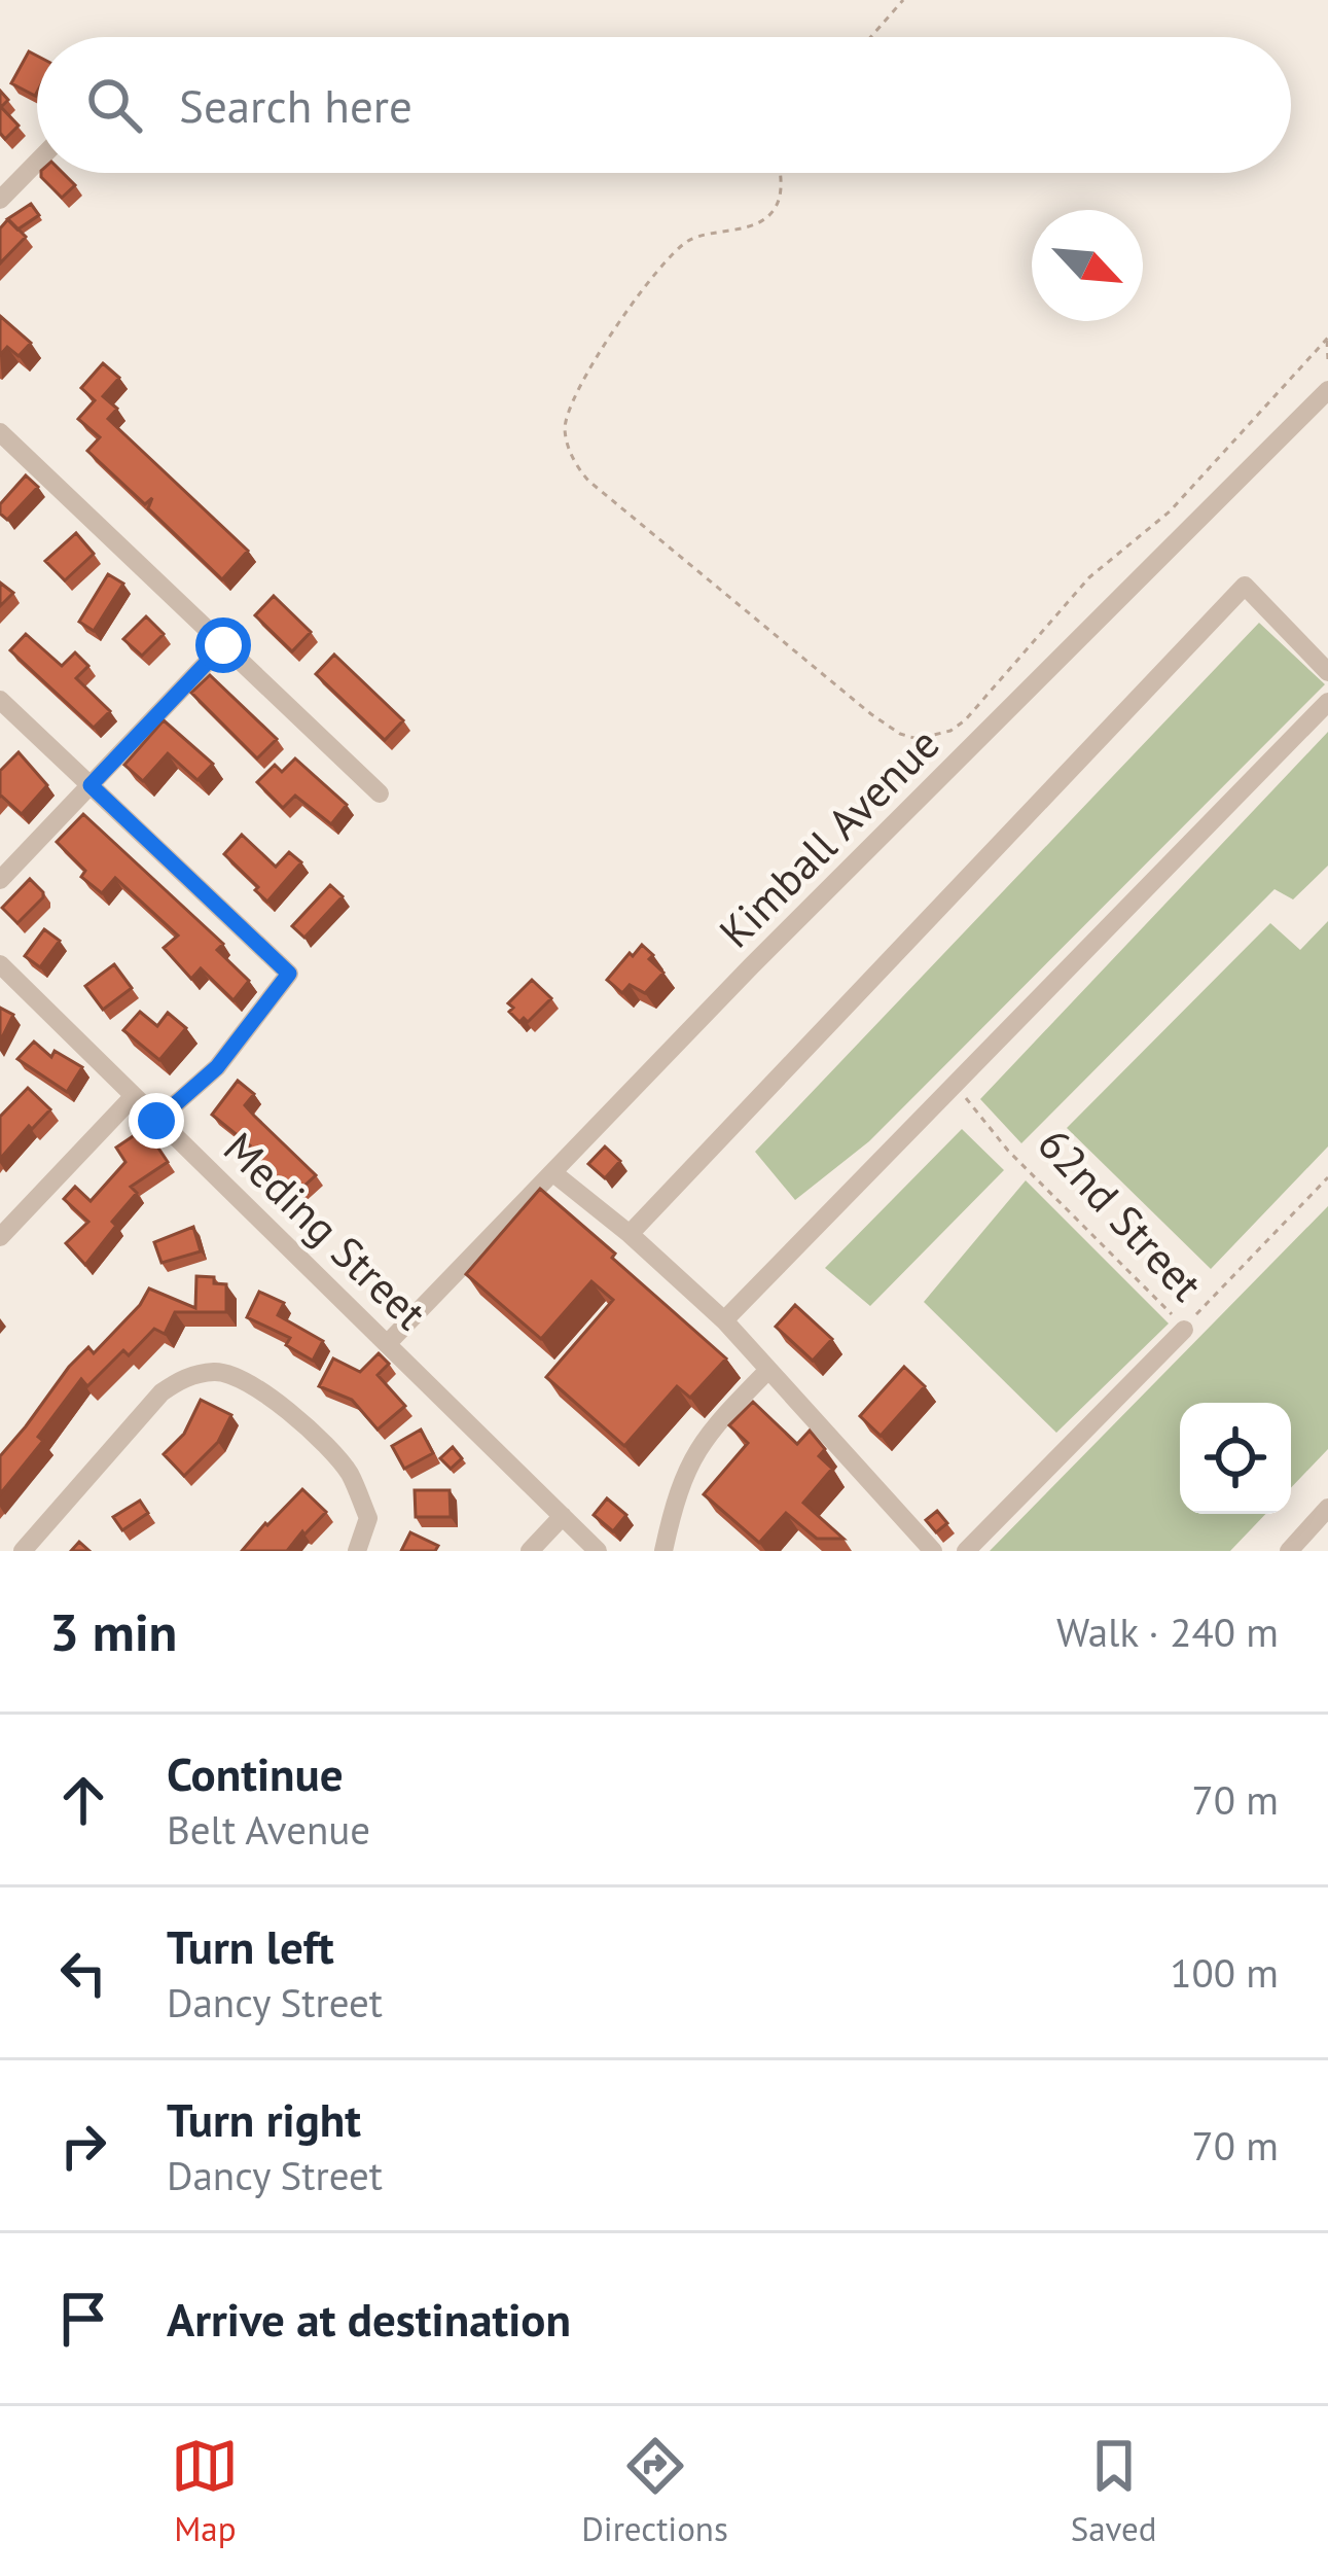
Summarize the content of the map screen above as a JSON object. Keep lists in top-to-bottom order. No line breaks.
{"streets":{"street":["Kimball Avenue","62nd Street","Meding Street"]},"crossings":[["Kimball Avenue","Meding Street"]],"north":"bottom right","page":{"search":"Search here","heading":["3 min","Walk · 240 m"],"list":[["Continue","Belt Avenue","70 m"],["Turn left","Dancy Street","100 m"],["Turn right","Dancy Street","70 m"],"Arrive at destination"],"nav":["Map","Directions","Saved"]}}
